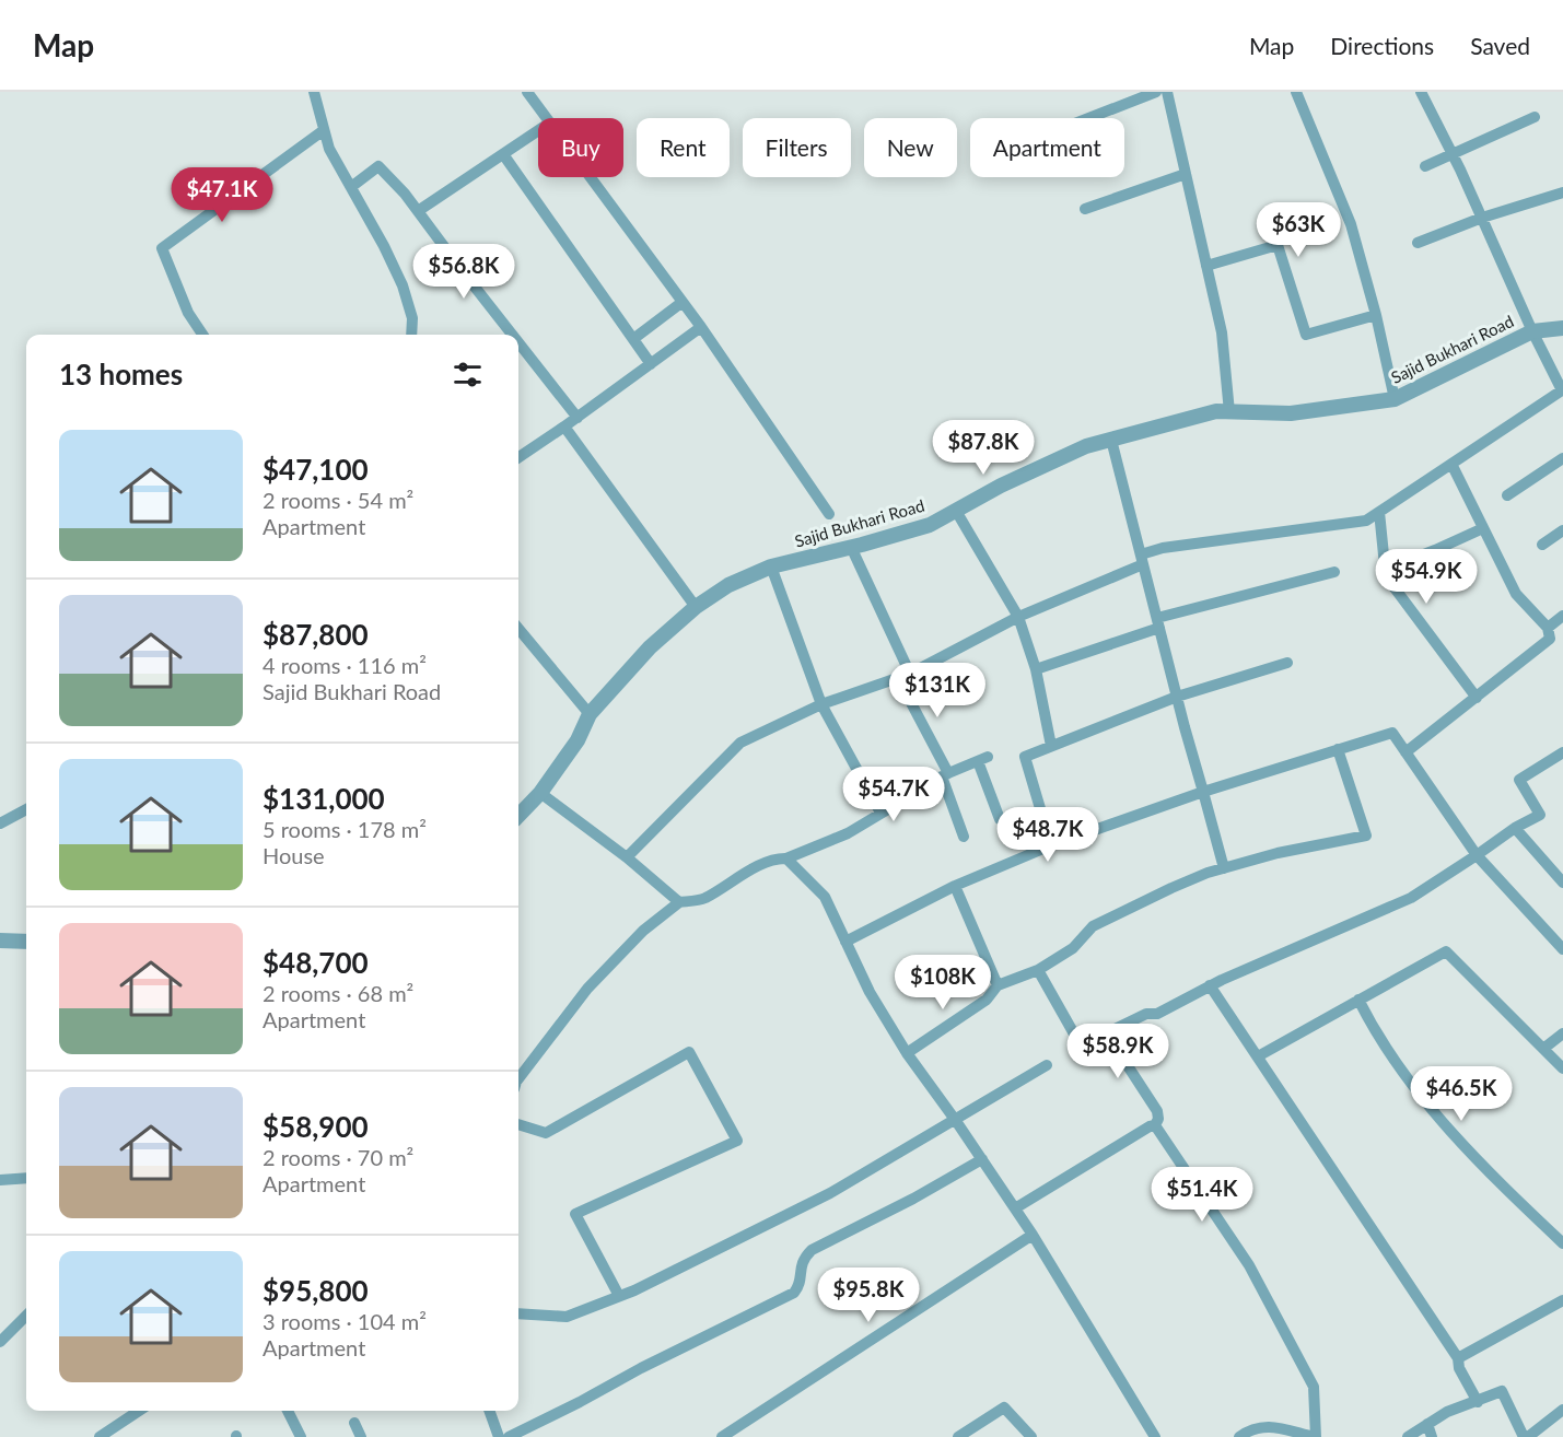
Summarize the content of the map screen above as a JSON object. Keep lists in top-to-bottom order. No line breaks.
{"streets":{"street":["Sajid Bukhari Road"]},"page":{"header":"Map","nav":["Map","Directions","Saved"],"chip":["Buy","Rent","Filters","New","Apartment"],"price":["$47.1K","$63K","$56.8K","$87.8K","$54.9K","$131K","$54.7K","$48.7K","$108K","$58.9K","$46.5K","$51.4K","$95.8K"],"heading":"13 homes","list":[{"name":"$47,100","note":"2 rooms · 54 m² · Apartment"},{"name":"$87,800","note":"4 rooms · 116 m² · Sajid Bukhari Road"},{"name":"$131,000","note":"5 rooms · 178 m² · House"},{"name":"$48,700","note":"2 rooms · 68 m² · Apartment"},{"name":"$58,900","note":"2 rooms · 70 m² · Apartment"},{"name":"$95,800","note":"3 rooms · 104 m² · Apartment"}]}}
